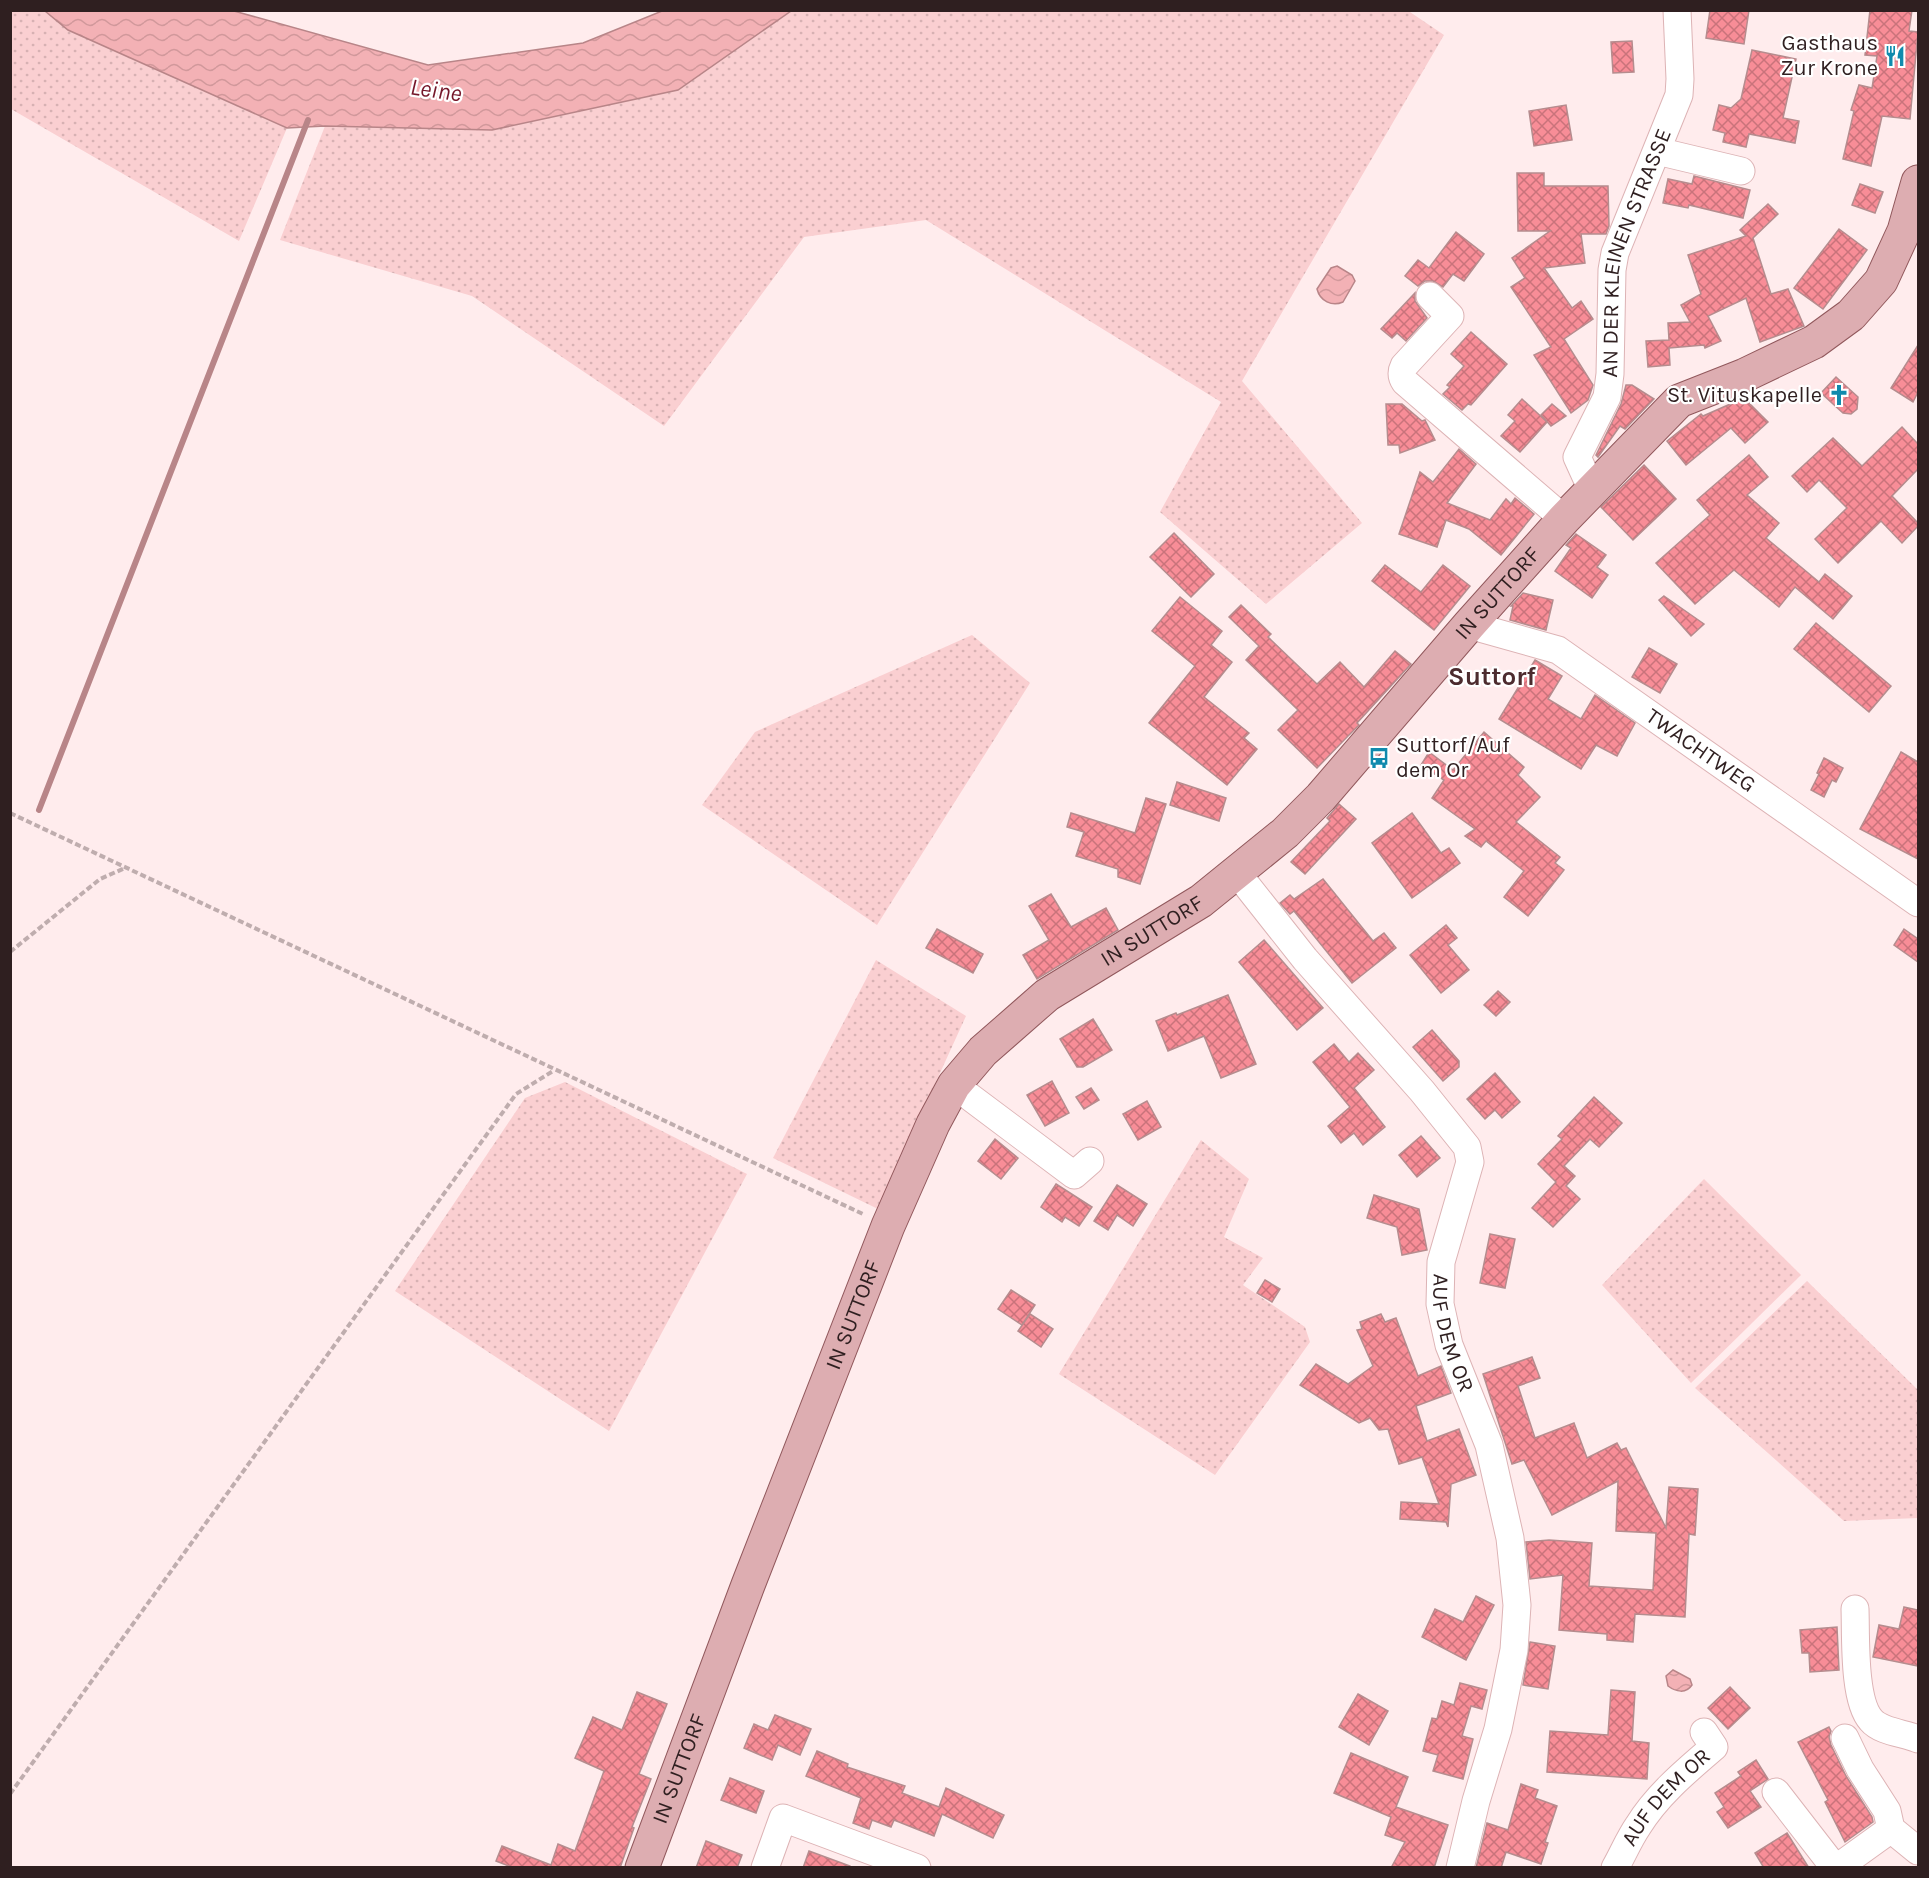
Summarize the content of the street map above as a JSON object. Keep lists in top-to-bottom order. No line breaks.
{"streets":{"main road":["IN SUTTORF"],"street":["AN DER KLEINEN STRASSE","TWACHTWEG","AUF DEM OR"]},"crossings":[["AN DER KLEINEN STRASSE","IN SUTTORF"],["IN SUTTORF","TWACHTWEG"],["IN SUTTORF","AUF DEM OR"]],"districts":["Suttorf"],"water":["Leine"],"places":{"restaurant":["Gasthaus Zur Krone"],"church":["St. Vituskapelle"],"bus stop":["Suttorf/Auf dem Or"]}}
